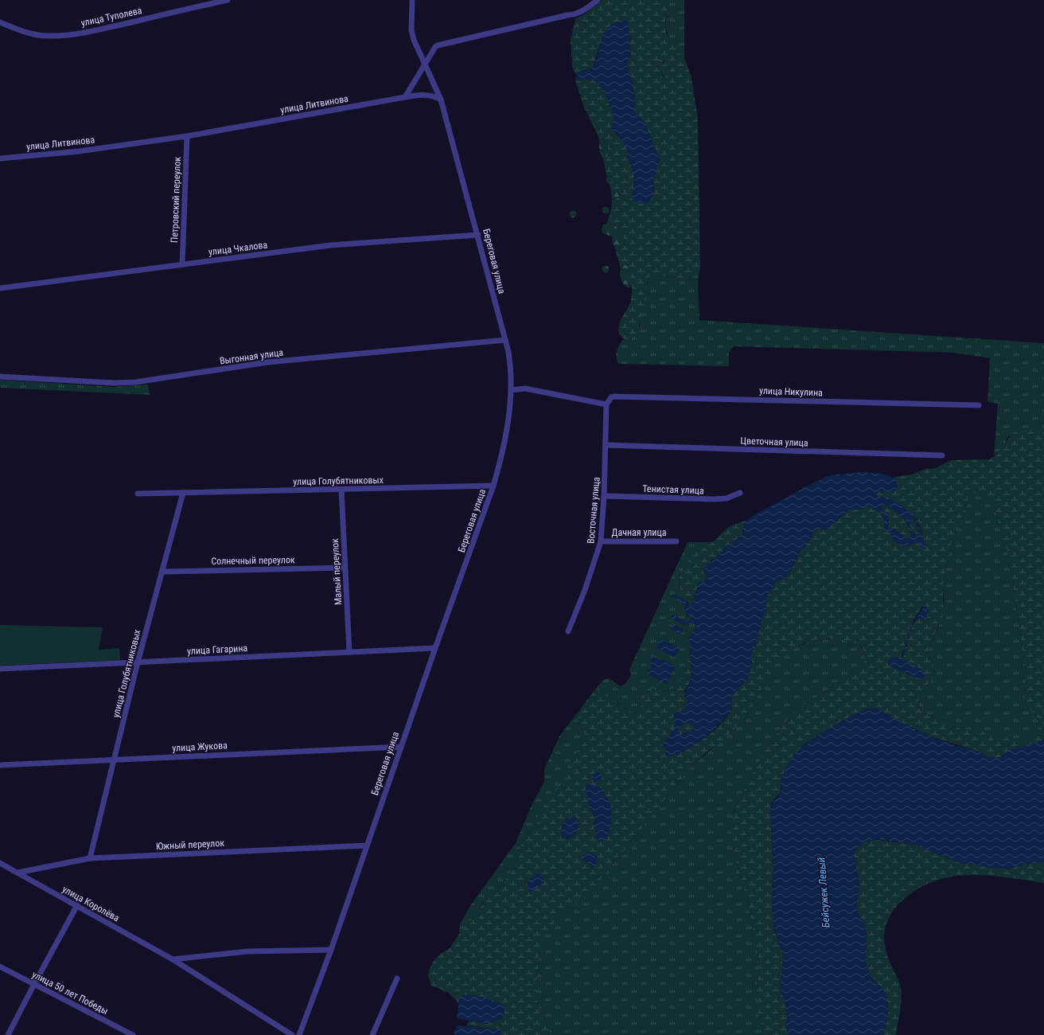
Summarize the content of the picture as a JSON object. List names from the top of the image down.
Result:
{
  "streets": {
    "street": [
      "улица Туполева",
      "улица Литвинова",
      "Петровский переулок",
      "улица Чкалова",
      "Береговая улица",
      "Выгонная улица",
      "улица Никулина",
      "Цветочная улица",
      "улица Голубятниковых",
      "Тенистая улица",
      "Восточная улица",
      "Дачная улица",
      "Солнечный переулок",
      "Малый переулок",
      "улица Гагарина",
      "улица Жукова",
      "Южный переулок",
      "улица Королёва",
      "улица 50 лет Победы"
    ]
  },
  "crossings": [
    ["улица Литвинова", "Петровский переулок"],
    ["улица Литвинова", "Береговая улица"],
    ["Петровский переулок", "улица Чкалова"],
    ["улица Чкалова", "Береговая улица"],
    ["Береговая улица", "Выгонная улица"],
    ["Береговая улица", "улица Голубятниковых"],
    ["Береговая улица", "улица Гагарина"],
    ["Береговая улица", "улица Жукова"],
    ["Береговая улица", "Южный переулок"],
    ["улица Никулина", "Восточная улица"],
    ["Цветочная улица", "Восточная улица"],
    ["улица Голубятниковых", "Солнечный переулок"],
    ["улица Голубятниковых", "Малый переулок"],
    ["улица Голубятниковых", "улица Гагарина"],
    ["улица Голубятниковых", "улица Жукова"],
    ["улица Голубятниковых", "Южный переулок"],
    ["Тенистая улица", "Восточная улица"],
    ["Восточная улица", "Дачная улица"],
    ["Солнечный переулок", "Малый переулок"],
    ["Малый переулок", "улица Гагарина"],
    ["Южный переулок", "улица Королёва"]
  ],
  "water": ["Бейсужек Левый"]
}
